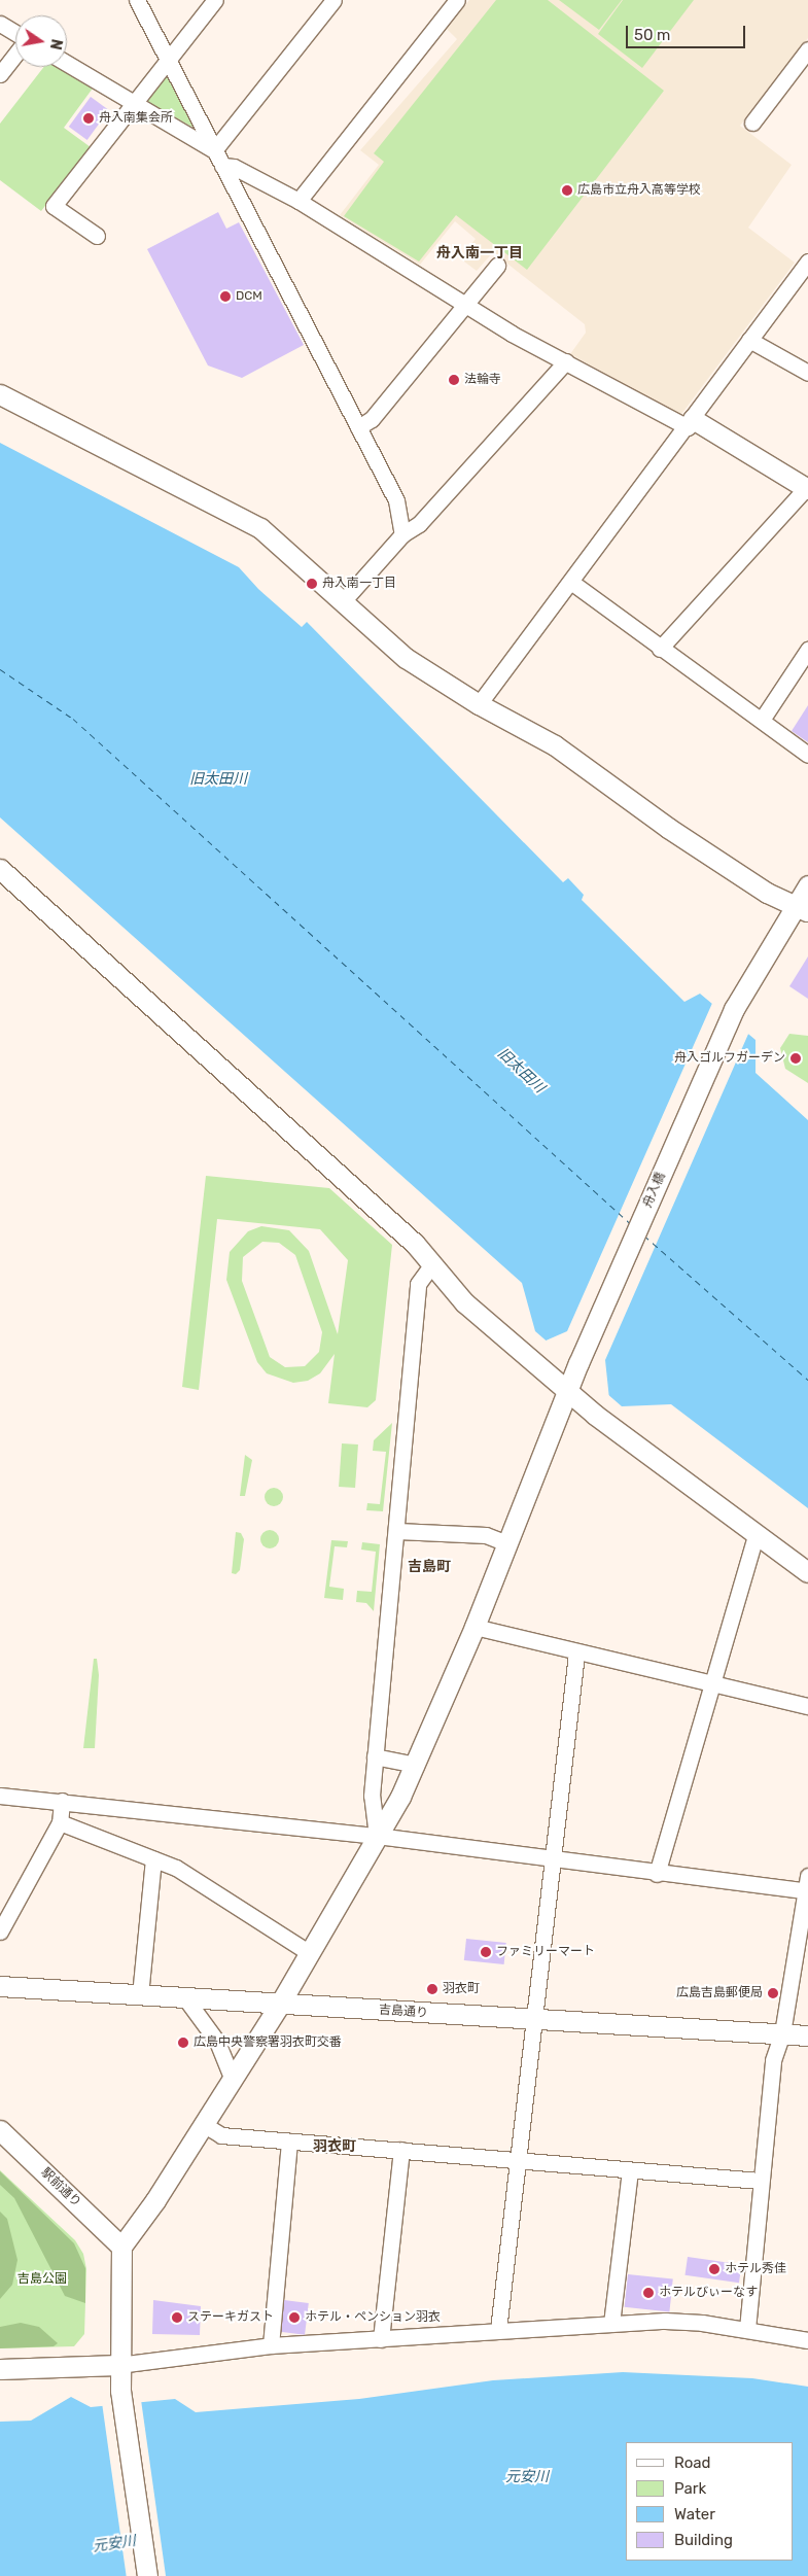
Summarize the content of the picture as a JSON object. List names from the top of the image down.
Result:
{
  "streets": {
    "street": ["舟入橋", "吉島通り", "駅前通り"]
  },
  "crossings": [
    ["舟入橋", "吉島通り"],
    ["舟入橋", "駅前通り"]
  ],
  "districts": ["舟入南一丁目", "吉島町", "羽衣町"],
  "water": ["旧太田川", "元安川"],
  "parks": ["吉島公園"],
  "places": [
    "舟入南集会所",
    "広島市立舟入高等学校",
    "DCM",
    "法輪寺",
    "舟入南一丁目",
    "舟入ゴルフガーデン",
    "ファミリーマート",
    "羽衣町",
    "広島吉島郵便局",
    "広島中央警察署羽衣町交番",
    "ホテル秀佳",
    "ホテルびぃーなす",
    "ステーキガスト",
    "ホテル・ペンション羽衣"
  ],
  "legend": [
    "Road",
    "Park",
    "Water",
    "Building"
  ],
  "scale_bar": "50 m",
  "north": "right"
}
